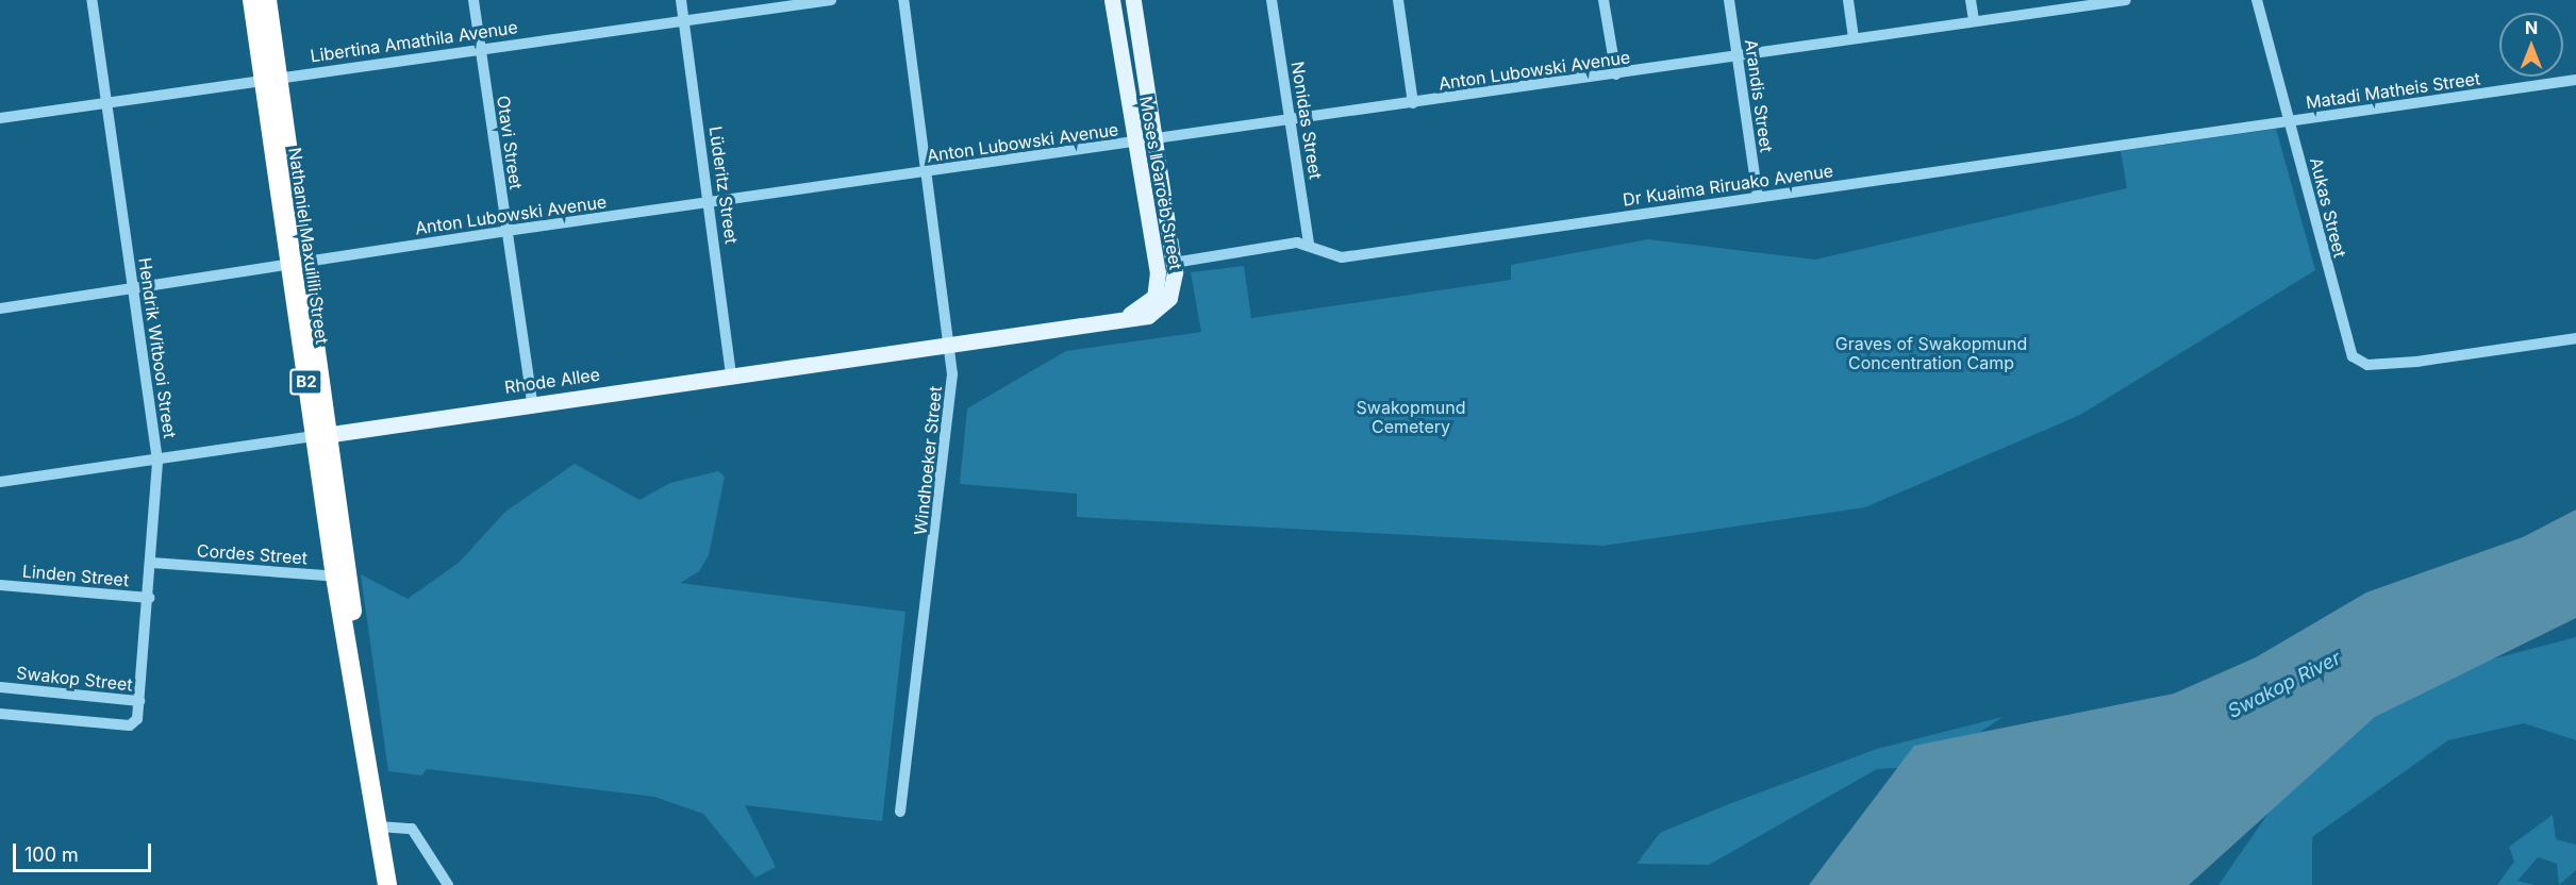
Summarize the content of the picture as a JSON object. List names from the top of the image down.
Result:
{
  "streets": {
    "highway": ["Nathaniel Maxuilili Street", "B2"],
    "main road": ["Moses ǁGaroëb Street", "Rhode Allee"],
    "street": [
      "Libertina Amathila Avenue",
      "Anton Lubowski Avenue",
      "Matadi Matheis Street",
      "Arandis Street",
      "Nonidas Street",
      "Otavi Street",
      "Lüderitz Street",
      "Dr Kuaima Riruako Avenue",
      "Aukas Street",
      "Hendrik Witbooi Street",
      "Windhoeker Street",
      "Cordes Street",
      "Linden Street",
      "Swakop Street"
    ]
  },
  "crossings": [
    ["Libertina Amathila Avenue", "Otavi Street"],
    ["Libertina Amathila Avenue", "Lüderitz Street"],
    ["Libertina Amathila Avenue", "Nathaniel Maxuilili Street"],
    ["Libertina Amathila Avenue", "Hendrik Witbooi Street"],
    ["Anton Lubowski Avenue", "Arandis Street"],
    ["Anton Lubowski Avenue", "Nonidas Street"],
    ["Anton Lubowski Avenue", "Otavi Street"],
    ["Anton Lubowski Avenue", "Moses ǁGaroëb Street"],
    ["Anton Lubowski Avenue", "Lüderitz Street"],
    ["Anton Lubowski Avenue", "Nathaniel Maxuilili Street"],
    ["Anton Lubowski Avenue", "Hendrik Witbooi Street"],
    ["Anton Lubowski Avenue", "Windhoeker Street"],
    ["Matadi Matheis Street", "Dr Kuaima Riruako Avenue"],
    ["Matadi Matheis Street", "Aukas Street"],
    ["Arandis Street", "Dr Kuaima Riruako Avenue"],
    ["Nonidas Street", "Dr Kuaima Riruako Avenue"],
    ["Otavi Street", "Rhode Allee"],
    ["Moses ǁGaroëb Street", "Dr Kuaima Riruako Avenue"],
    ["Moses ǁGaroëb Street", "Rhode Allee"],
    ["Lüderitz Street", "Rhode Allee"],
    ["Dr Kuaima Riruako Avenue", "Aukas Street"],
    ["Nathaniel Maxuilili Street", "Rhode Allee"],
    ["Nathaniel Maxuilili Street", "Cordes Street"],
    ["Hendrik Witbooi Street", "Rhode Allee"],
    ["Hendrik Witbooi Street", "Cordes Street"],
    ["Hendrik Witbooi Street", "Linden Street"],
    ["Hendrik Witbooi Street", "Swakop Street"],
    ["Rhode Allee", "Windhoeker Street"]
  ],
  "water": ["Swakop River"],
  "parks": ["Graves of Swakopmund Concentration Camp", "Swakopmund Cemetery"],
  "scale_bar": "100 m",
  "north": "top"
}
